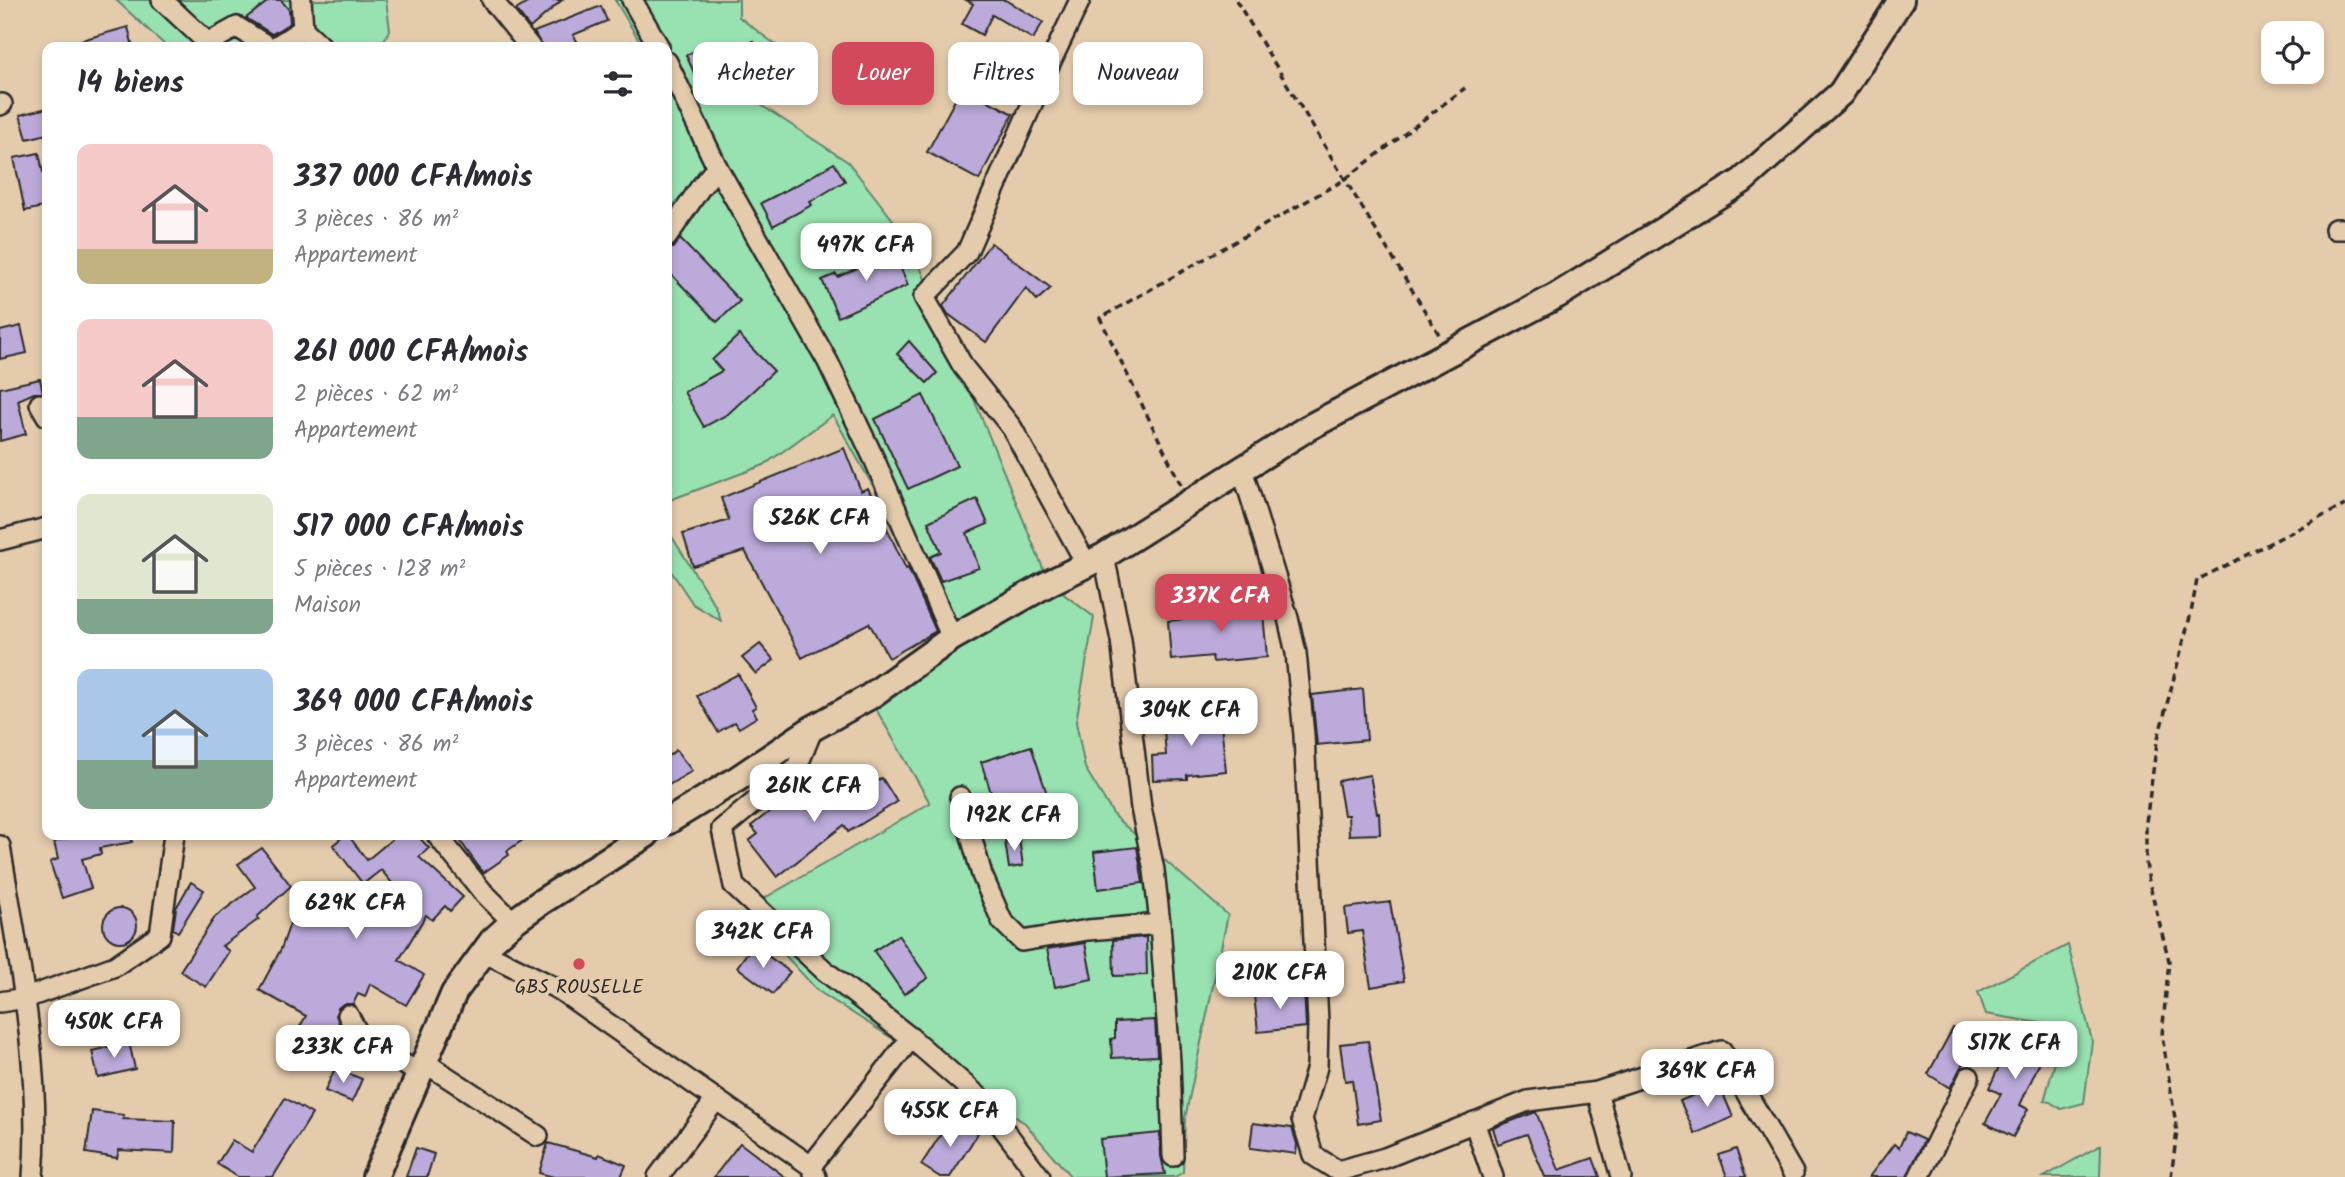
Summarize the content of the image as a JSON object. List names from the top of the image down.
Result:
{
  "places": ["GBS ROUSELLE"],
  "page": {
    "chip": [
      "Acheter",
      "Louer",
      "Filtres",
      "Nouveau"
    ],
    "heading": "14 biens",
    "list": [
      {
        "name": "337 000 CFA/mois",
        "note": "3 pièces · 86 m² · Appartement"
      },
      {
        "name": "261 000 CFA/mois",
        "note": "2 pièces · 62 m² · Appartement"
      },
      {
        "name": "517 000 CFA/mois",
        "note": "5 pièces · 128 m² · Maison"
      },
      {
        "name": "369 000 CFA/mois",
        "note": "3 pièces · 86 m² · Appartement"
      }
    ],
    "price": [
      "497K CFA",
      "526K CFA",
      "337K CFA",
      "304K CFA",
      "261K CFA",
      "192K CFA",
      "629K CFA",
      "342K CFA",
      "210K CFA",
      "450K CFA",
      "517K CFA",
      "233K CFA",
      "369K CFA",
      "455K CFA"
    ]
  }
}
